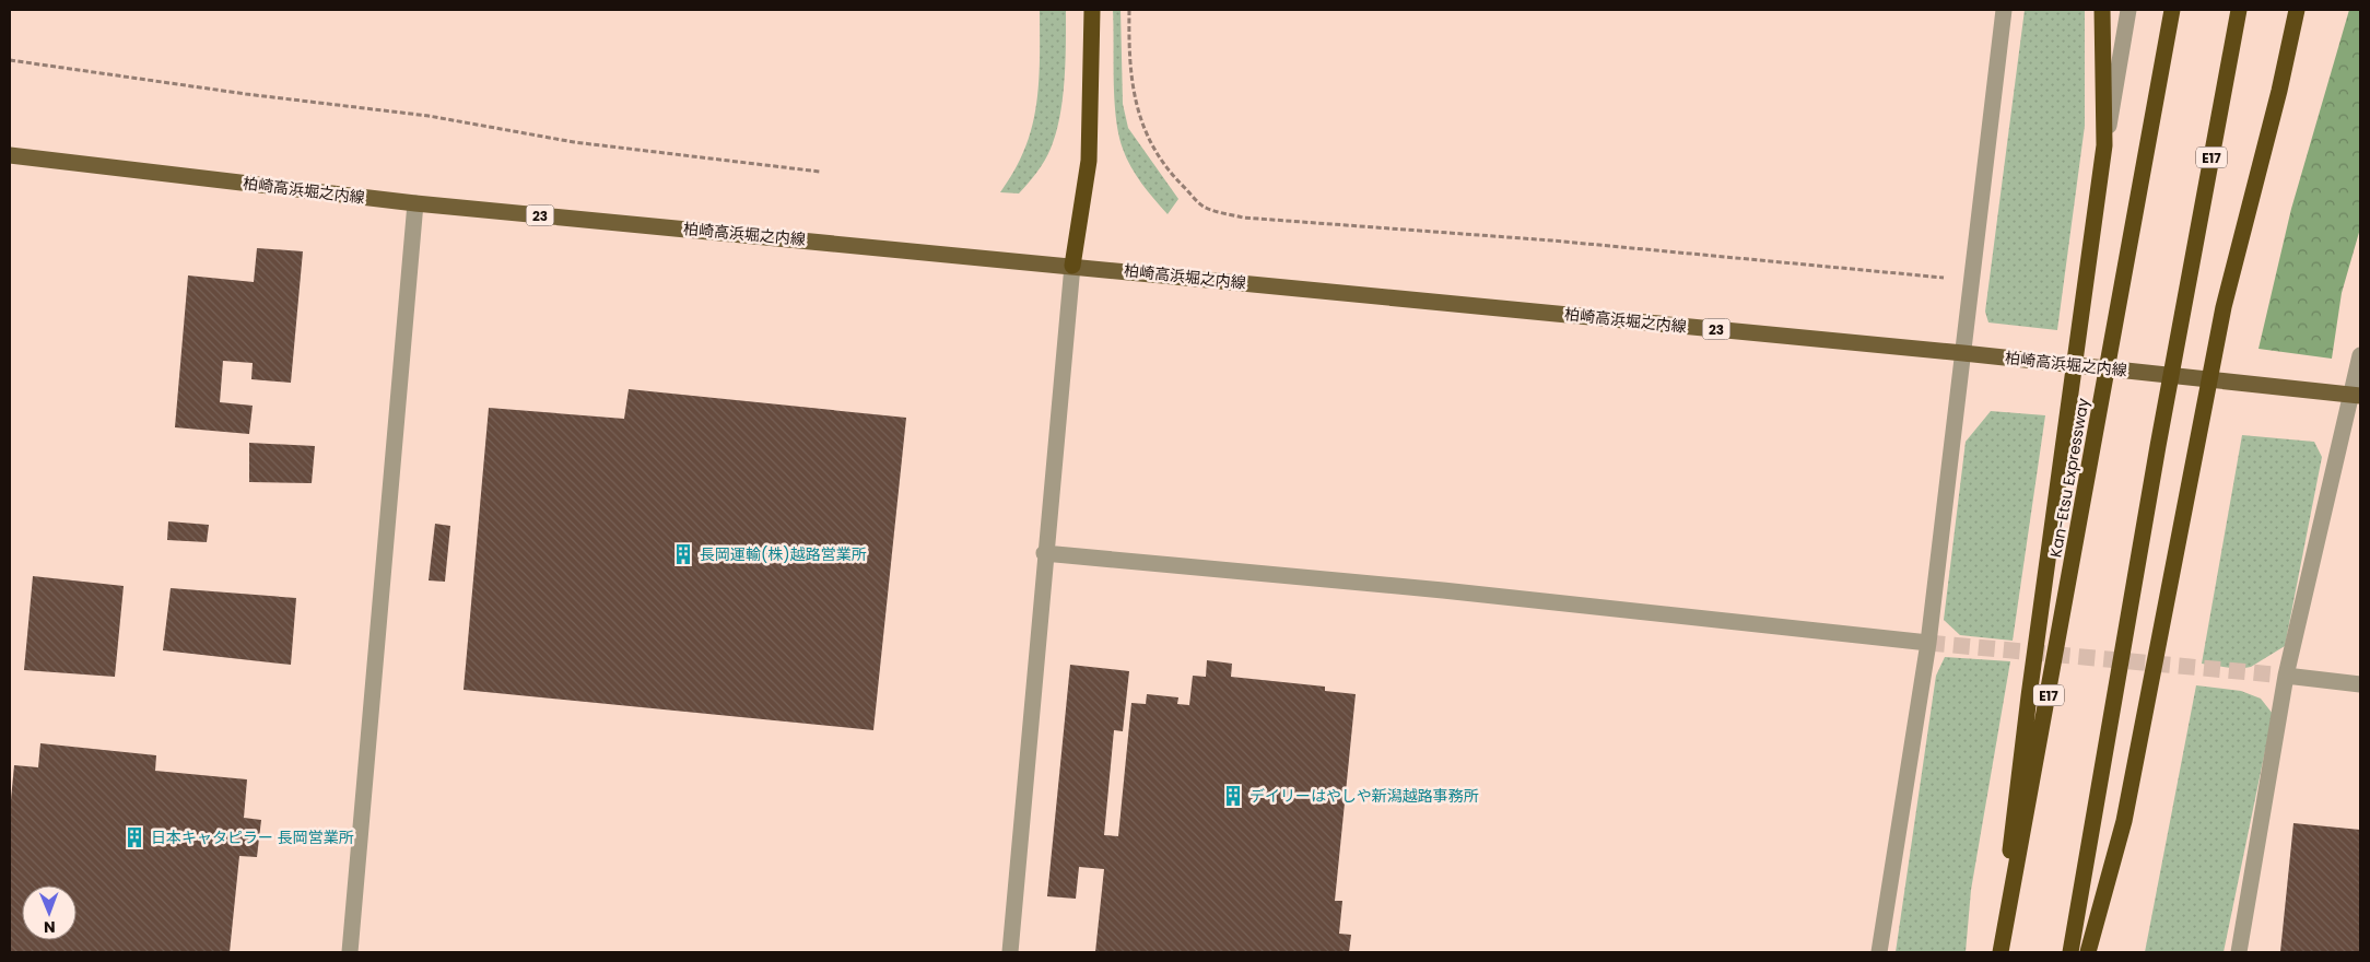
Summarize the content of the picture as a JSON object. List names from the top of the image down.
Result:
{
  "streets": {
    "highway": ["E17", "Kan-Etsu Expressway"],
    "main road": ["柏崎高浜堀之内線", "23"]
  },
  "places": {
    "building": ["長岡運輸(株)越路営業所", "デイリーはやしや新潟越路事務所", "日本キャタピラー 長岡営業所"]
  },
  "north": "bottom"
}
